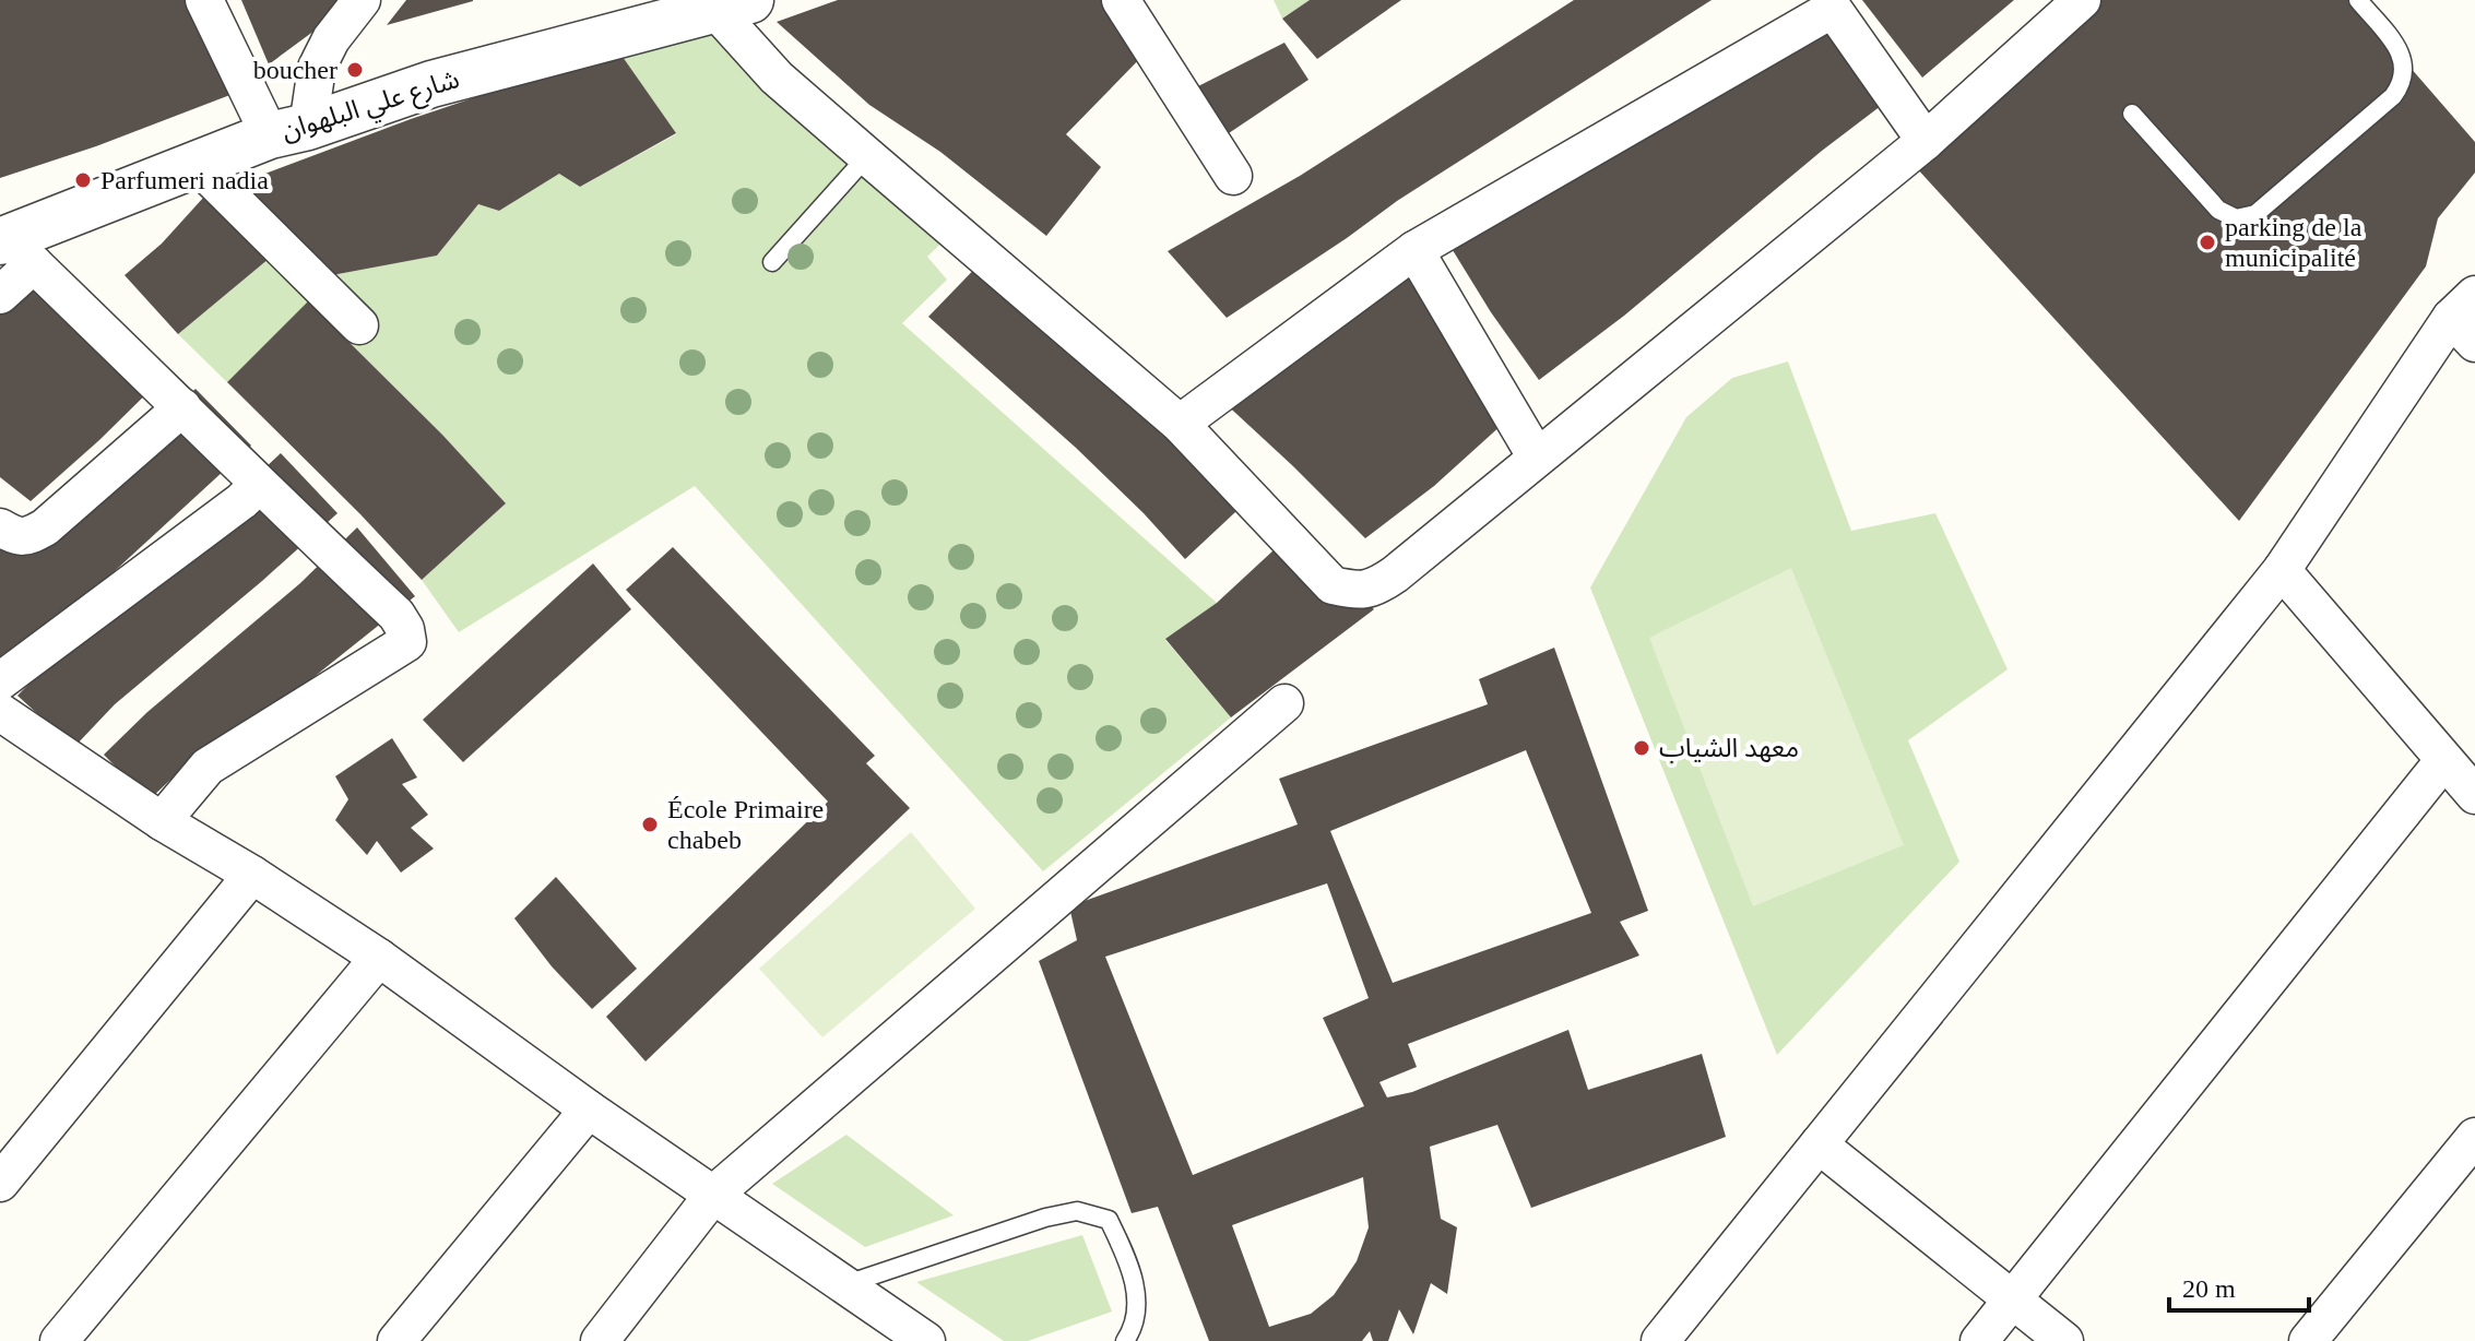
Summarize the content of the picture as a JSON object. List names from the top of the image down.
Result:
{
  "streets": {
    "street": ["شارع علي البلهوان"]
  },
  "places": [
    "boucher",
    "Parfumeri nadia",
    "parking de la municipalité",
    "معهد الشياب",
    "École Primaire chabeb"
  ],
  "scale_bar": "20 m"
}
